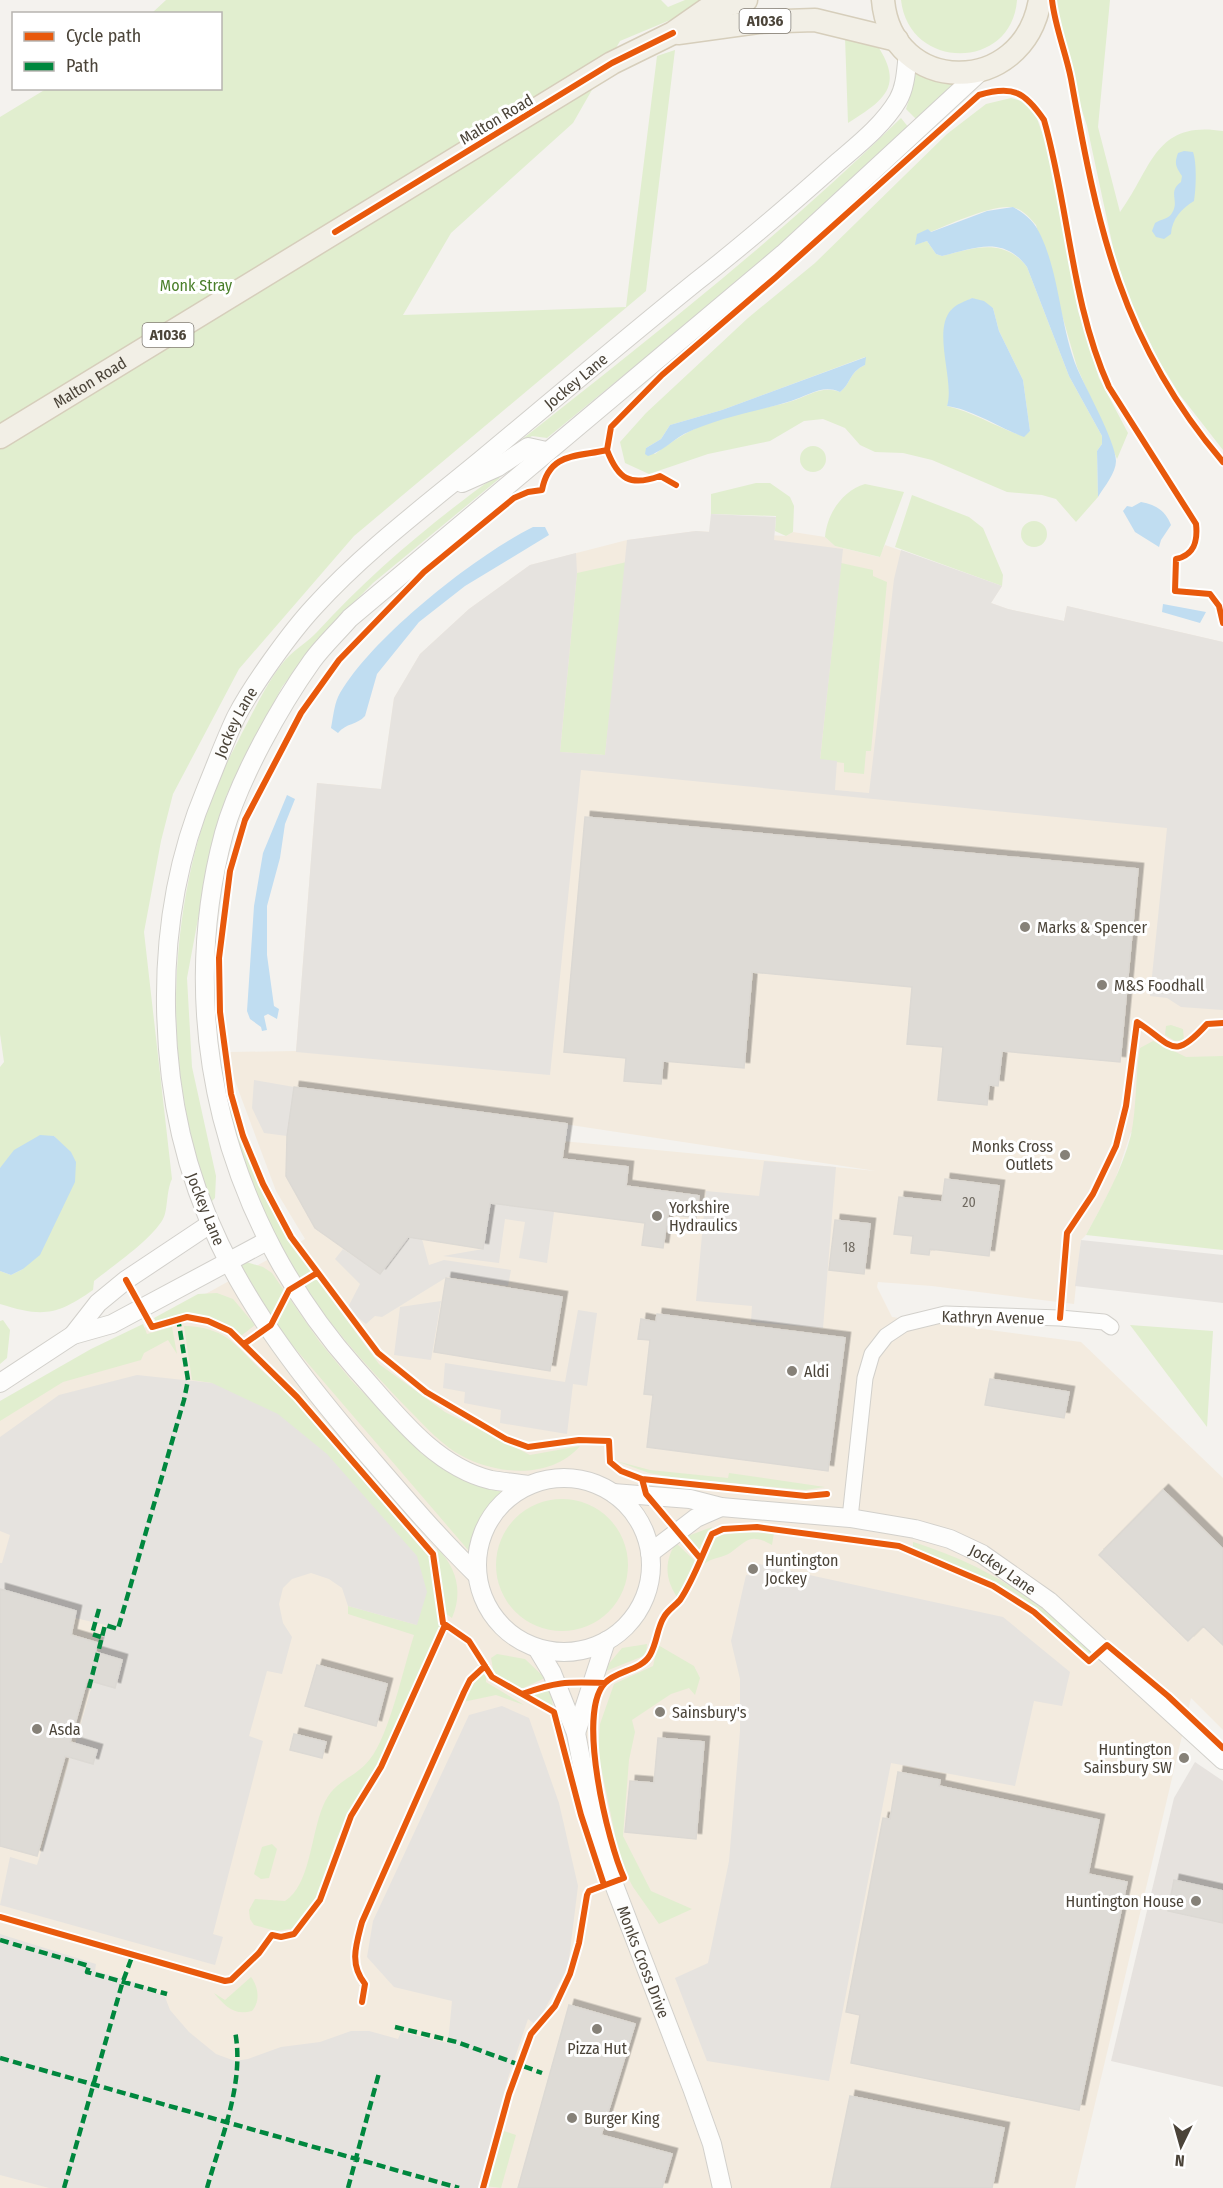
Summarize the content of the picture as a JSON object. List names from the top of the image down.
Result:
{
  "streets": {
    "main road": ["A1036", "Malton Road"],
    "street": ["Jockey Lane", "Kathryn Avenue", "Monks Cross Drive"]
  },
  "crossings": [
    ["Malton Road", "Jockey Lane"],
    ["Jockey Lane", "Kathryn Avenue"],
    ["Jockey Lane", "Monks Cross Drive"]
  ],
  "parks": ["Monk Stray"],
  "places": [
    "Marks & Spencer",
    "M&S Foodhall",
    "Monks Cross Outlets",
    "Yorkshire Hydraulics",
    "Aldi",
    "Huntington Jockey",
    "Sainsbury's",
    "Asda",
    "Huntington Sainsbury SW",
    "Huntington House",
    "Pizza Hut",
    "Burger King"
  ],
  "house_numbers": ["20", "18"],
  "legend": ["Cycle path", "Path"],
  "north": "bottom"
}
